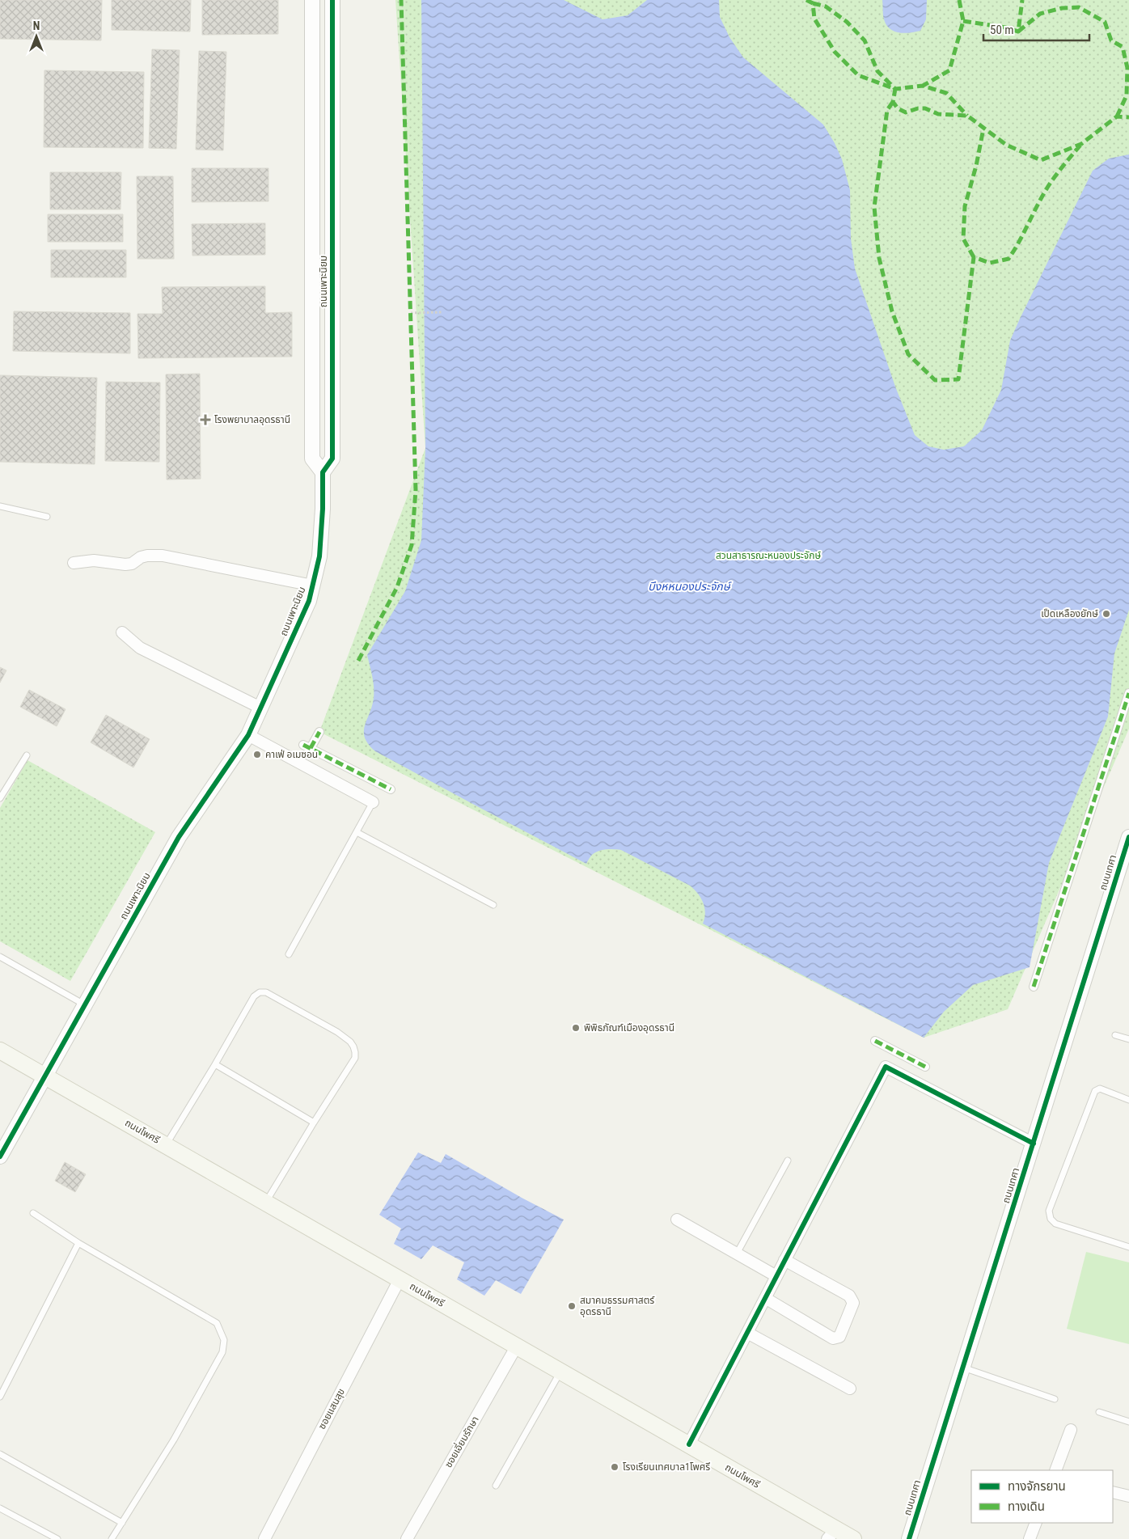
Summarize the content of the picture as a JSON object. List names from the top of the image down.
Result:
{
  "streets": {
    "main road": ["ถนนโพศรี"],
    "street": [
      "ถนนเพาะนิยม",
      "ถนนเทศา",
      "ซอยแสนสุข",
      "ซอยเอี่ยมรักษา"
    ]
  },
  "crossings": [
    ["ถนนเพาะนิยม", "ถนนโพศรี"],
    ["ถนนโพศรี", "ซอยแสนสุข"],
    ["ถนนโพศรี", "ซอยเอี่ยมรักษา"]
  ],
  "water": ["บึงหหนองประจักษ์"],
  "parks": ["สวนสาธารณะหนองประจักษ์"],
  "places": {
    "health": ["โรงพยาบาลอุดรธานี"],
    "other": [
      "เป็ดเหลืองยักษ์",
      "คาเฟ่ อเมซอน",
      "พิพิธภัณฑ์เมืองอุดรธานี",
      "สมาคมธรรมศาสตร์ อุดรธานี",
      "โรงเรียนเทศบาล1โพศรี"
    ]
  },
  "legend": ["ทางจักรยาน", "ทางเดิน"],
  "scale_bar": "50 m",
  "north": "top"
}
